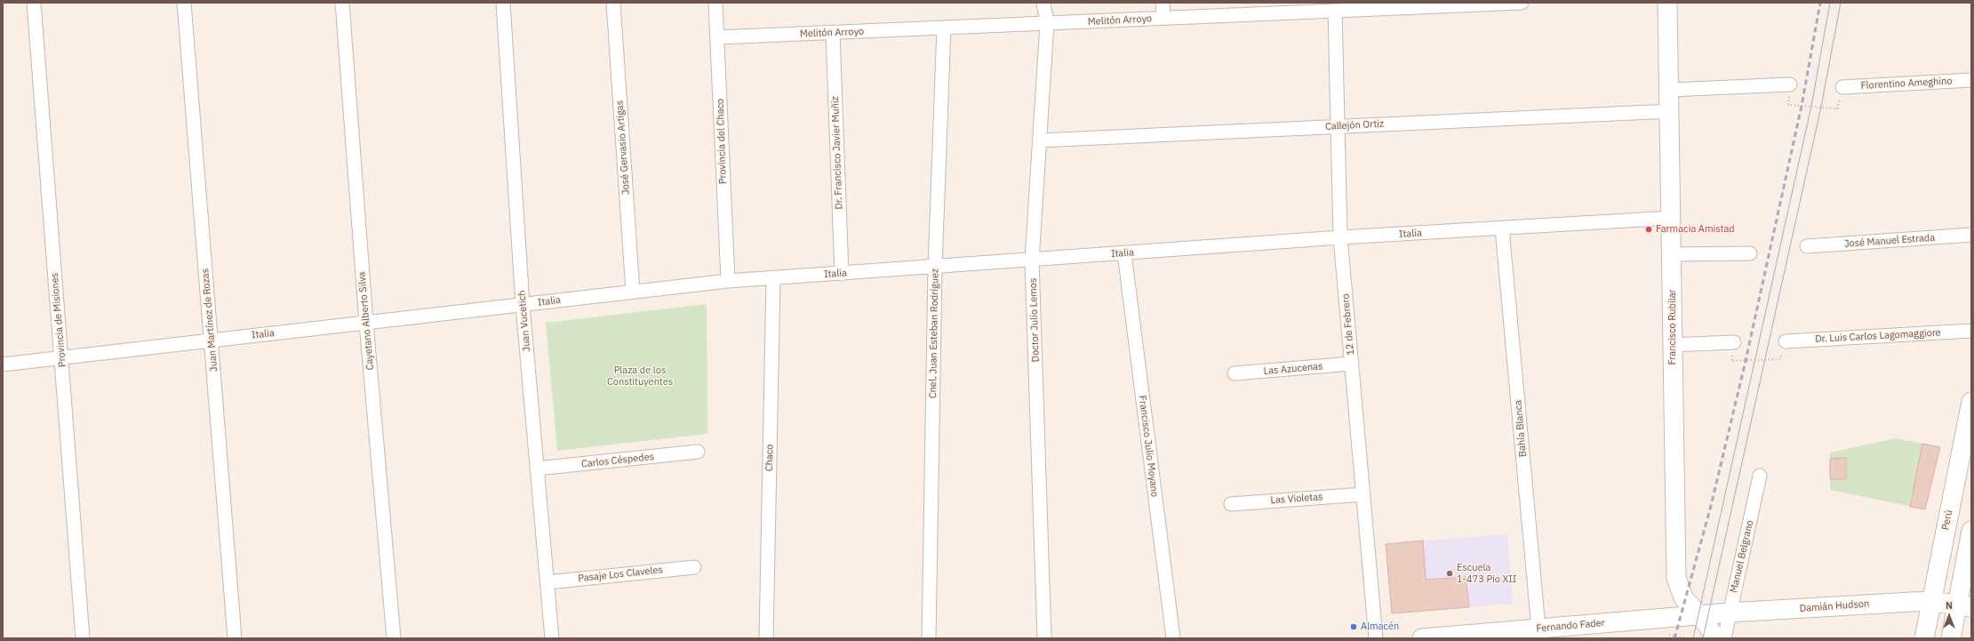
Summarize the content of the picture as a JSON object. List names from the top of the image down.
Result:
{
  "streets": {
    "main road": [
      "Francisco Rubilar",
      "Perú",
      "Damián Hudson",
      "Fernando Fader"
    ],
    "street": [
      "Melitón Arroyo",
      "Florentino Ameghino",
      "Callejón Ortiz",
      "Provincia del Chaco",
      "José Gervasio Artigas",
      "Dr. Francisco Javier Muñiz",
      "Italia",
      "José Manuel Estrada",
      "Provincia de Misiones",
      "Juan Martínez de Rozas",
      "Doctor Julio Lemos",
      "Cayetano Alberto Silva",
      "Juan Vucetich",
      "12 de Febrero",
      "Cnel. Juan Esteban Rodríguez",
      "Dr. Luis Carlos Lagomaggiore",
      "Las Azucenas",
      "Bahía Blanca",
      "Francisco Julio Moyano",
      "Chaco",
      "Carlos Céspedes",
      "Las Violetas",
      "Manuel Belgrano",
      "Pasaje Los Claveles"
    ]
  },
  "crossings": [
    ["Melitón Arroyo", "Provincia del Chaco"],
    ["Melitón Arroyo", "Dr. Francisco Javier Muñiz"],
    ["Melitón Arroyo", "Doctor Julio Lemos"],
    ["Melitón Arroyo", "12 de Febrero"],
    ["Melitón Arroyo", "Cnel. Juan Esteban Rodríguez"],
    ["Callejón Ortiz", "Doctor Julio Lemos"],
    ["Callejón Ortiz", "12 de Febrero"],
    ["Callejón Ortiz", "Francisco Rubilar"],
    ["Provincia del Chaco", "Italia"],
    ["José Gervasio Artigas", "Italia"],
    ["Dr. Francisco Javier Muñiz", "Italia"],
    ["Italia", "Provincia de Misiones"],
    ["Italia", "Juan Martínez de Rozas"],
    ["Italia", "Doctor Julio Lemos"],
    ["Italia", "Cayetano Alberto Silva"],
    ["Italia", "Juan Vucetich"],
    ["Italia", "12 de Febrero"],
    ["Italia", "Francisco Rubilar"],
    ["Italia", "Cnel. Juan Esteban Rodríguez"],
    ["Italia", "Bahía Blanca"],
    ["Italia", "Francisco Julio Moyano"],
    ["Italia", "Chaco"],
    ["Juan Vucetich", "Carlos Céspedes"],
    ["Juan Vucetich", "Pasaje Los Claveles"],
    ["12 de Febrero", "Las Azucenas"],
    ["12 de Febrero", "Las Violetas"],
    ["Francisco Rubilar", "Damián Hudson"],
    ["Francisco Rubilar", "Fernando Fader"],
    ["Bahía Blanca", "Fernando Fader"],
    ["Perú", "Damián Hudson"],
    ["Manuel Belgrano", "Damián Hudson"],
    ["Damián Hudson", "Fernando Fader"]
  ],
  "parks": ["Plaza de los Constituyentes"],
  "places": ["Farmacia Amistad", "Escuela 1-473 Pio XII", "Almacén"],
  "north": "top"
}
